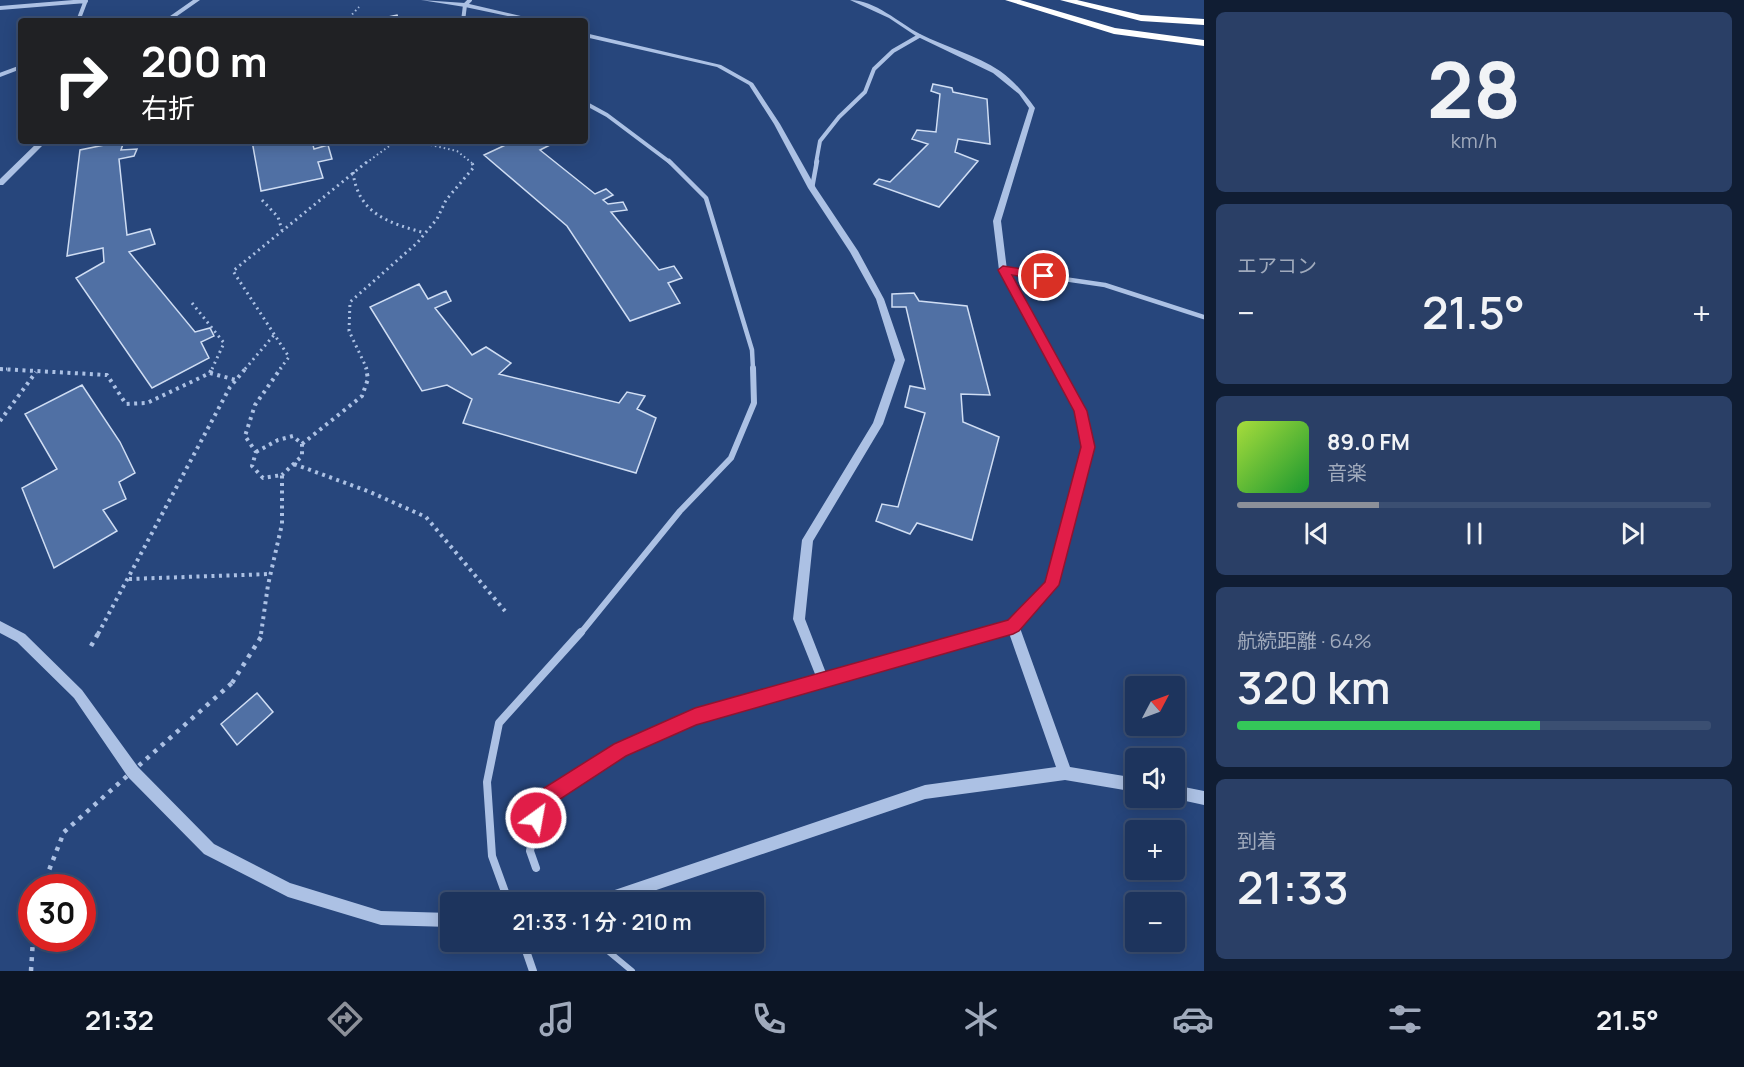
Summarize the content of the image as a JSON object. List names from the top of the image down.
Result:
{
  "north": "top right",
  "page": {
    "tile": [
      ["28", "km/h"],
      "エアコン",
      ["航続距離 · 64%", "320 km"],
      ["到着", "21:33"]
    ],
    "turn": ["200 m", "右折"],
    "heat": ["−", "21.5°", "+"],
    "song": ["89.0 FM", "音楽"],
    "map_buttons": ["+", "−"],
    "limit": "30",
    "trip": "21:33 · 1 分 · 210 m",
    "tabs": ["21:32", "21.5°"]
  }
}
